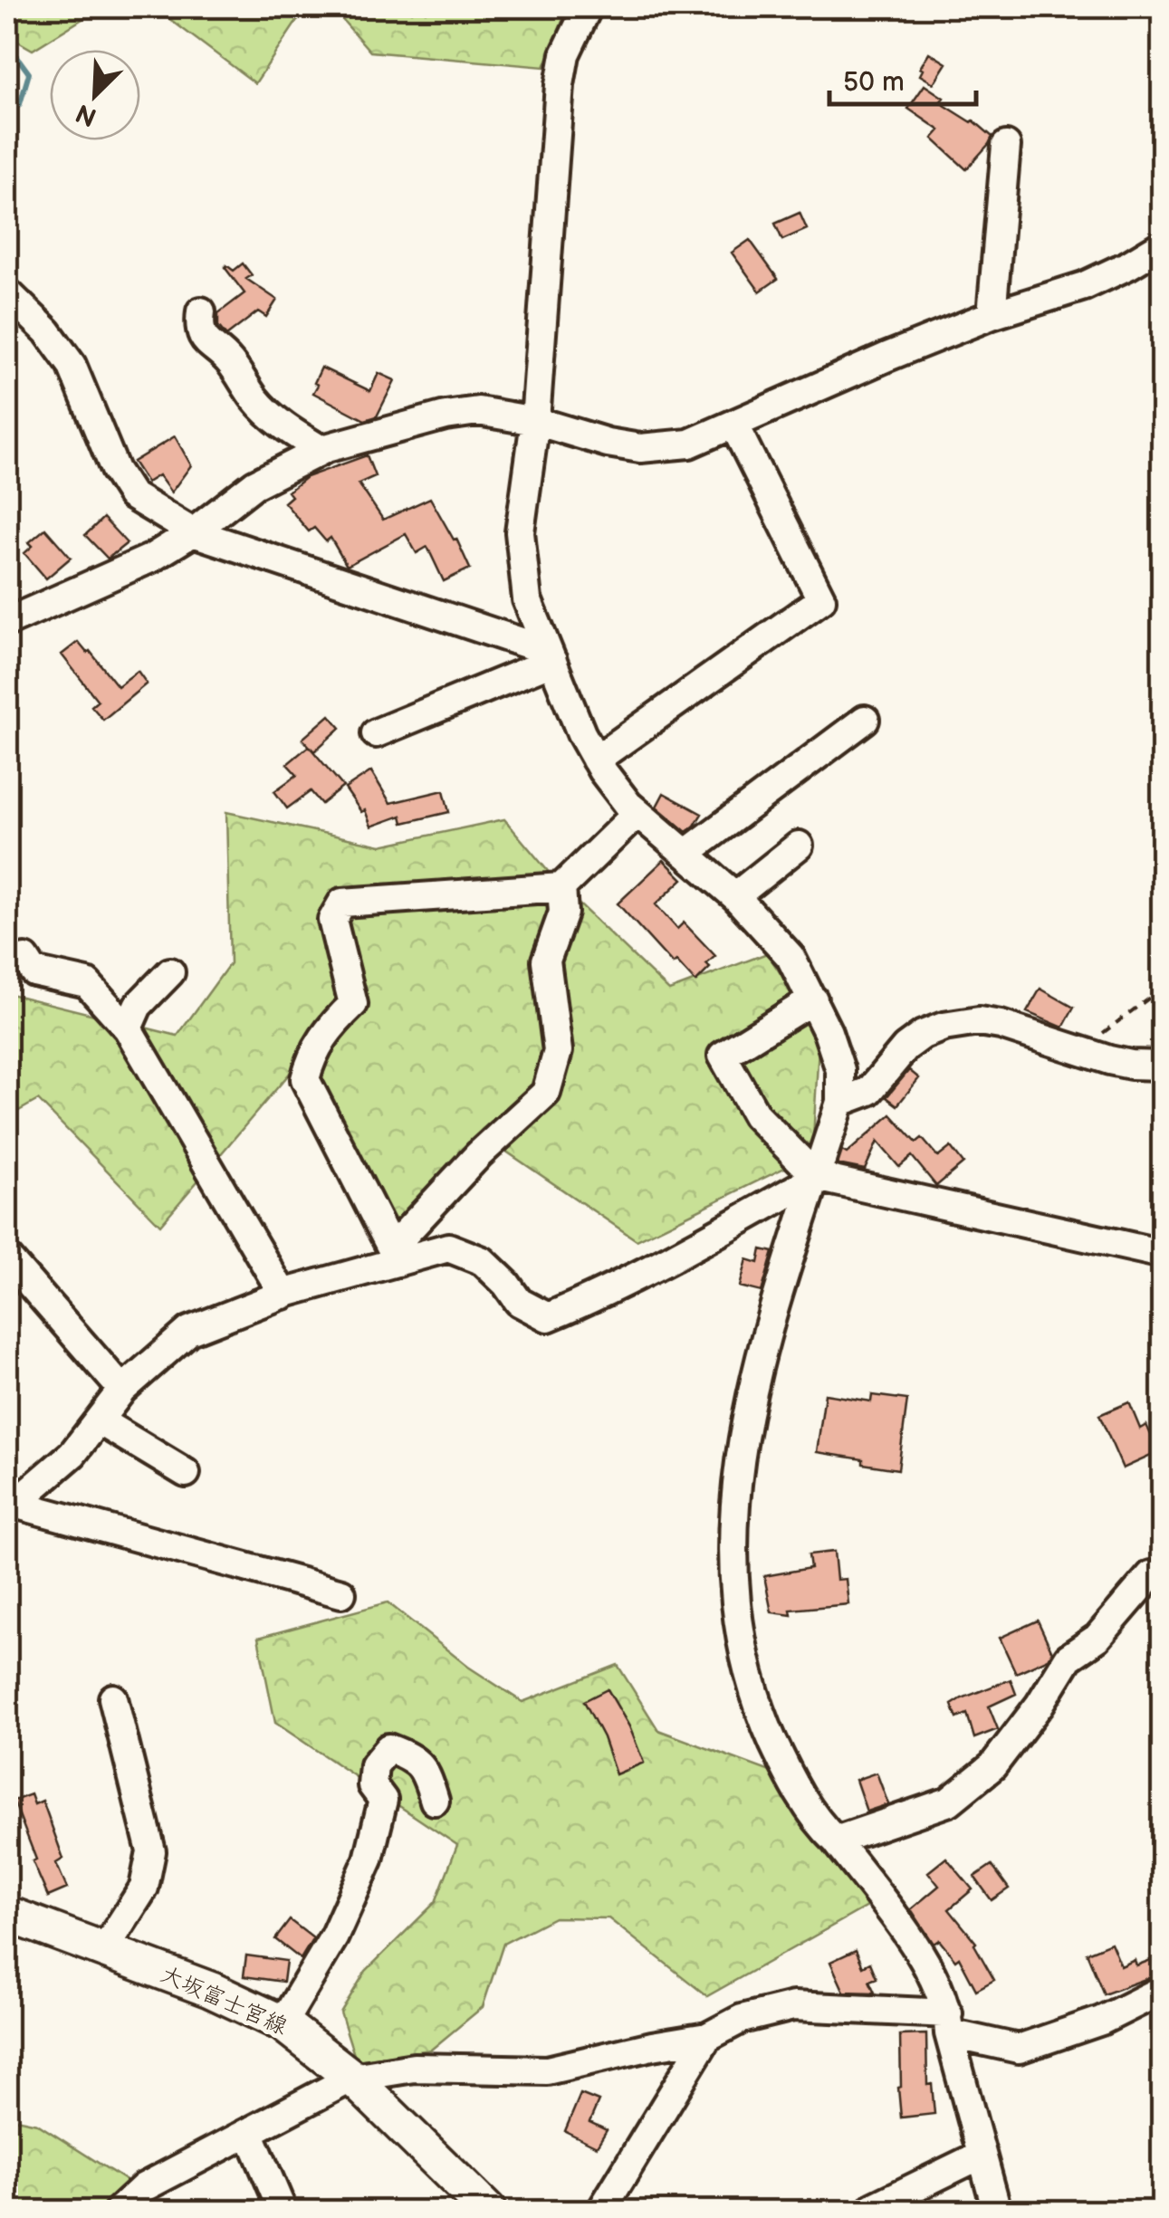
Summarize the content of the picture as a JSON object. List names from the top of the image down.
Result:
{
  "streets": {
    "main road": ["大坂富士宮線"]
  },
  "scale_bar": "50 m",
  "north": "bottom left"
}
